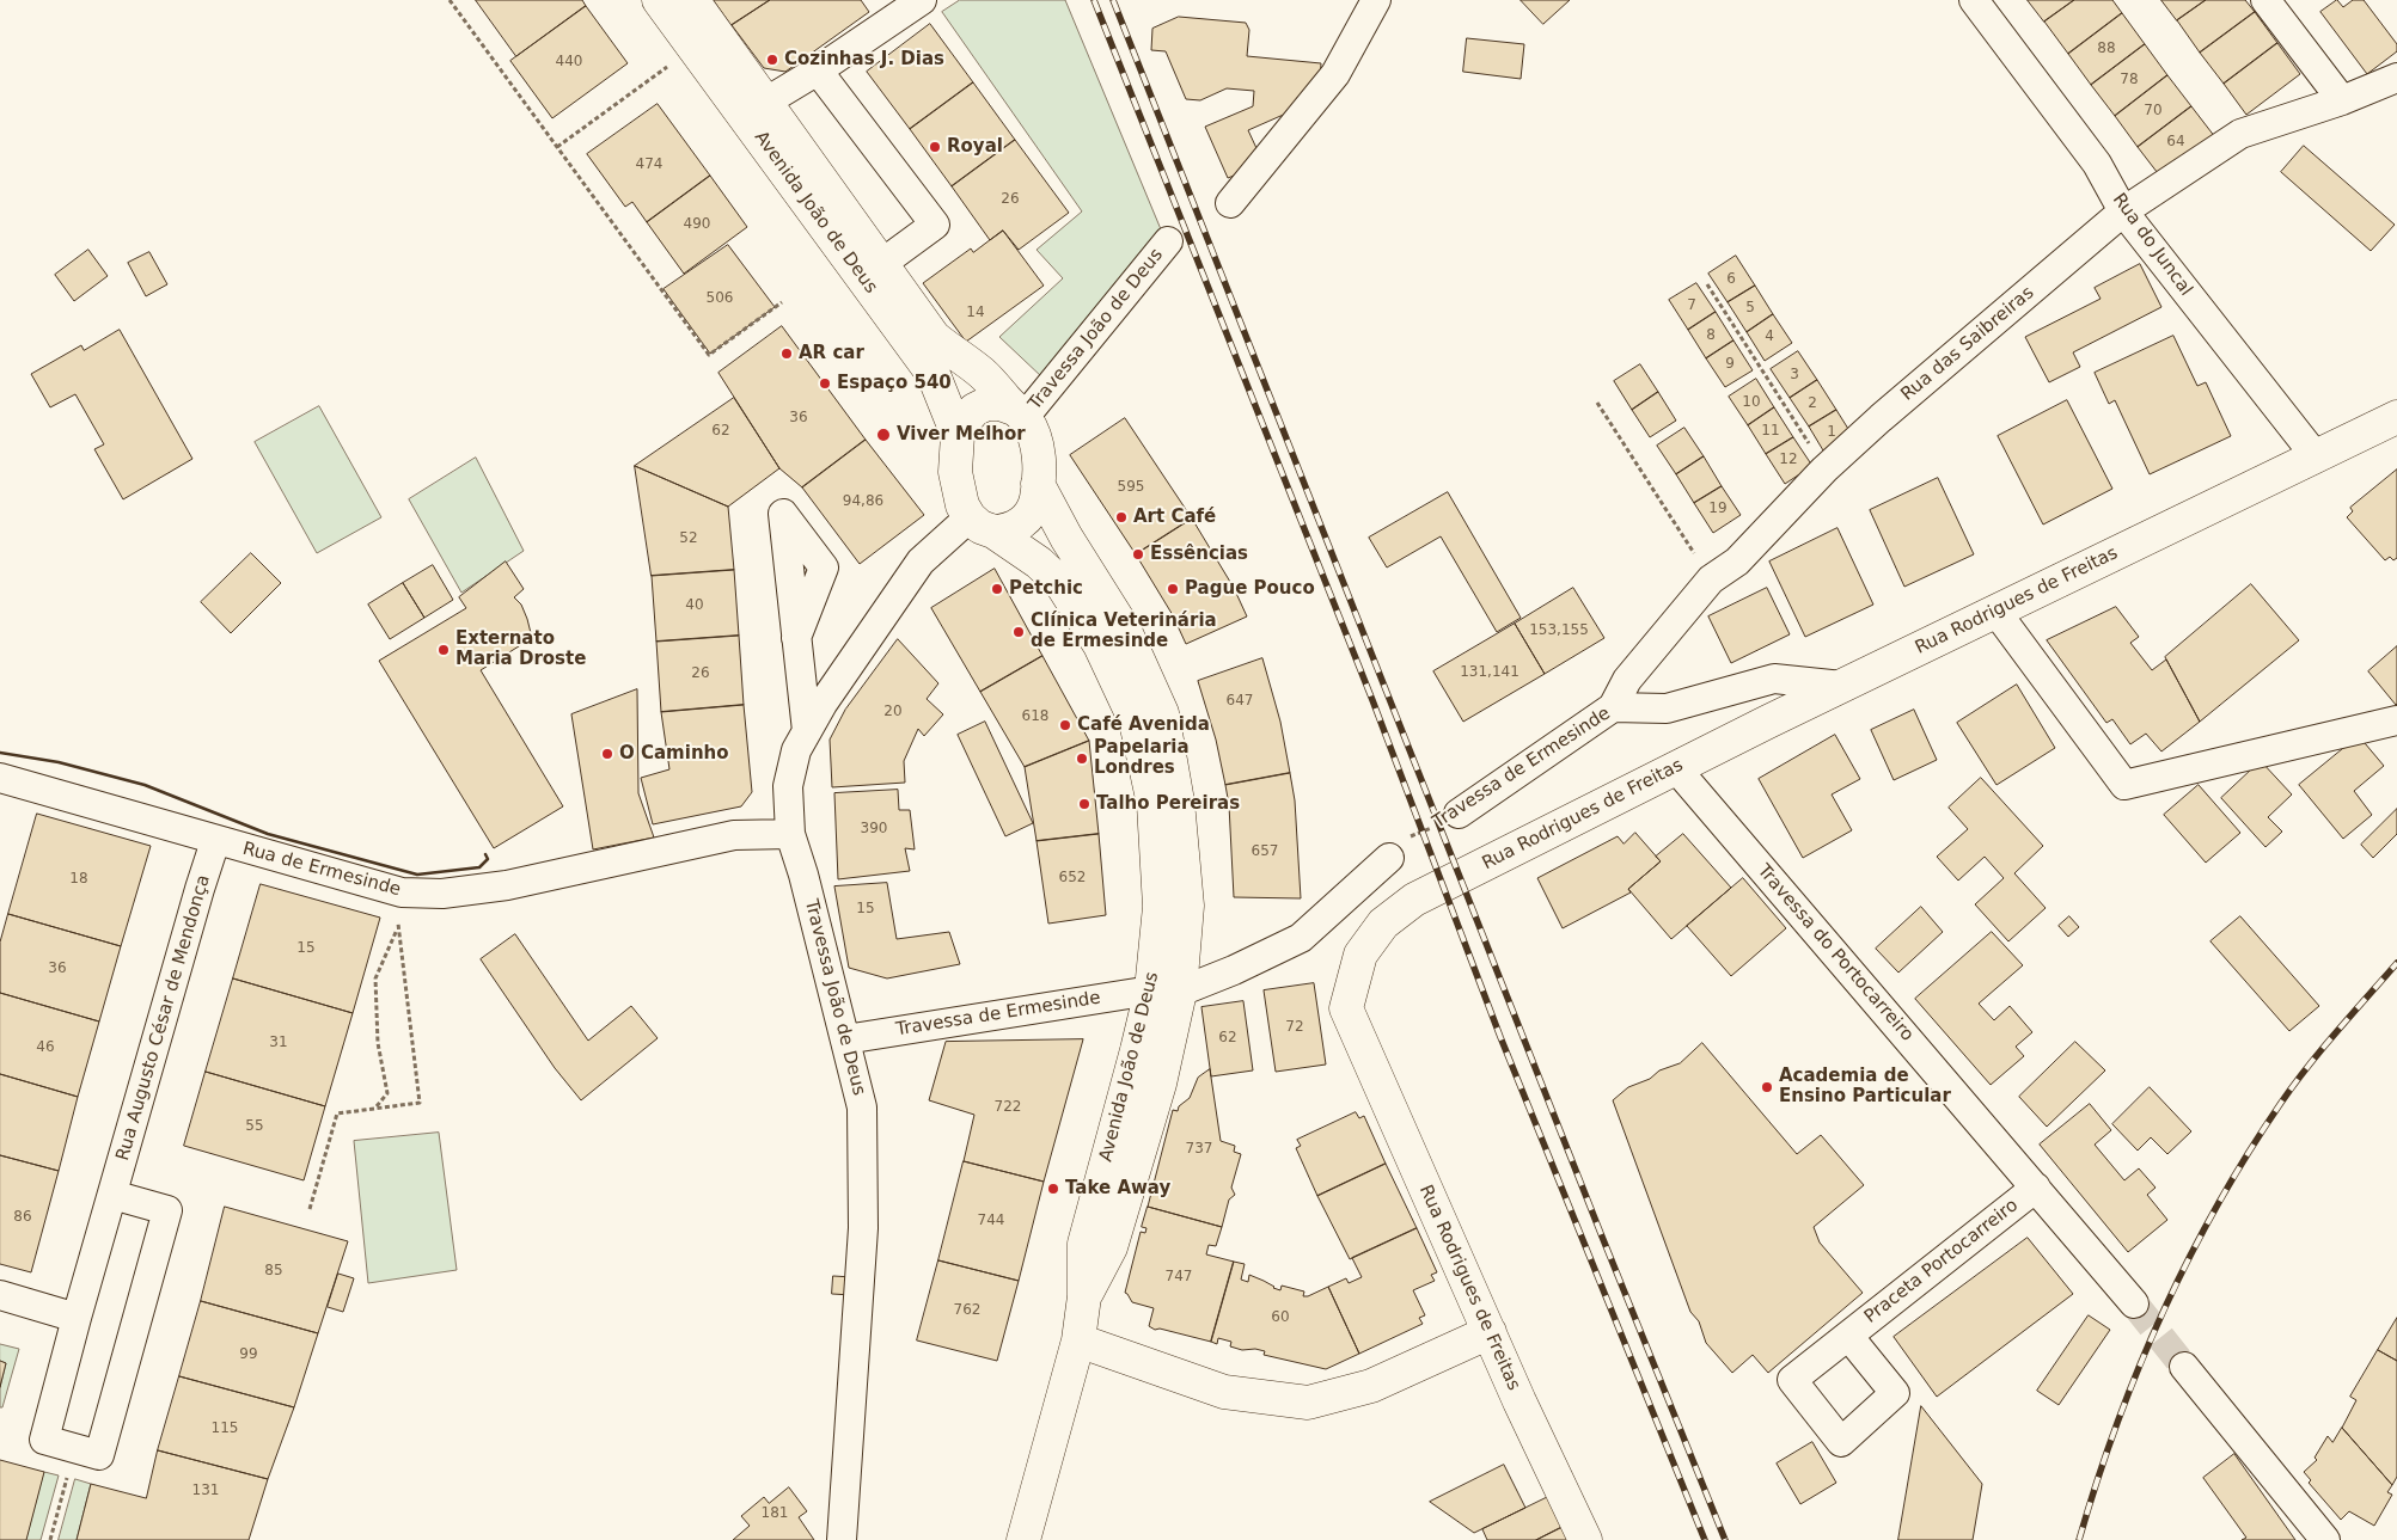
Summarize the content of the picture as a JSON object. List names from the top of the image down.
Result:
{
  "streets": {
    "main road": ["Avenida João de Deus", "Rua Rodrigues de Freitas"],
    "street": [
      "Rua do Juncal",
      "Travessa João de Deus",
      "Rua das Saibreiras",
      "Travessa de Ermesinde",
      "Rua de Ermesinde",
      "Travessa do Portocarreiro",
      "Rua Augusto César de Mendonça",
      "Praceta Portocarreiro"
    ]
  },
  "crossings": [
    ["Avenida João de Deus", "Travessa João de Deus"],
    ["Avenida João de Deus", "Travessa de Ermesinde"],
    ["Rua do Juncal", "Rua das Saibreiras"],
    ["Rua do Juncal", "Rua Rodrigues de Freitas"],
    ["Travessa João de Deus", "Travessa de Ermesinde"],
    ["Travessa João de Deus", "Rua de Ermesinde"],
    ["Rua das Saibreiras", "Travessa de Ermesinde"],
    ["Rua Rodrigues de Freitas", "Travessa de Ermesinde"],
    ["Rua Rodrigues de Freitas", "Travessa do Portocarreiro"],
    ["Rua de Ermesinde", "Rua Augusto César de Mendonça"],
    ["Travessa do Portocarreiro", "Praceta Portocarreiro"]
  ],
  "places": [
    "Cozinhas J. Dias",
    "Royal",
    "AR car",
    "Espaço 540",
    "Viver Melhor",
    "Art Café",
    "Essências",
    "Petchic",
    "Pague Pouco",
    "Clínica Veterinária de Ermesinde",
    "Externato Maria Droste",
    "Café Avenida",
    "O Caminho",
    "Papelaria Londres",
    "Talho Pereiras",
    "Academia de Ensino Particular",
    "Take Away"
  ],
  "house_numbers": [
    "88",
    "440",
    "78",
    "70",
    "64",
    "474",
    "26",
    "490",
    "6",
    "506",
    "7",
    "5",
    "14",
    "8",
    "4",
    "9",
    "3",
    "10",
    "2",
    "36",
    "62",
    "11",
    "1",
    "12",
    "595",
    "94,86",
    "19",
    "52",
    "40",
    "153,155",
    "131,141",
    "26",
    "647",
    "20",
    "618",
    "390",
    "657",
    "652",
    "18",
    "15",
    "15",
    "36",
    "72",
    "62",
    "31",
    "46",
    "722",
    "55",
    "737",
    "86",
    "744",
    "85",
    "747",
    "762",
    "60",
    "99",
    "115",
    "131",
    "181"
  ]
}
